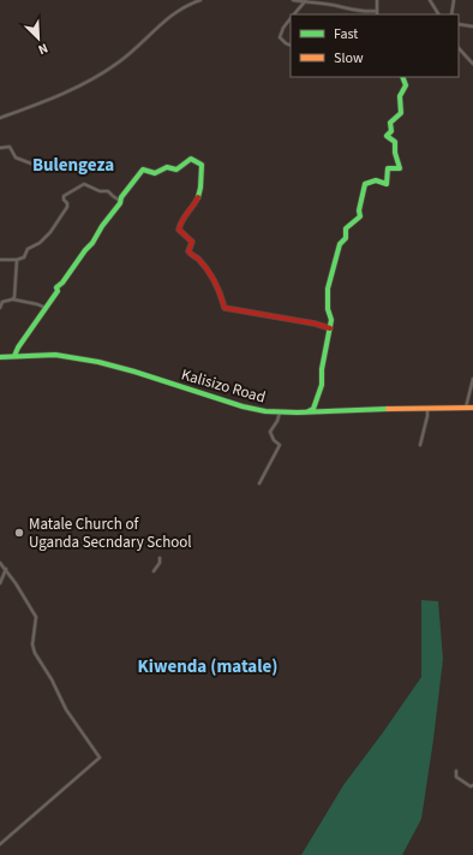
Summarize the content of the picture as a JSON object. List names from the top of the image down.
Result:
{
  "streets": {
    "street": ["Kalisizo Road"]
  },
  "districts": ["Bulengeza", "Kiwenda (matale)"],
  "places": ["Matale Church of Uganda Secndary School"],
  "legend": ["Fast", "Slow"],
  "north": "bottom right"
}
